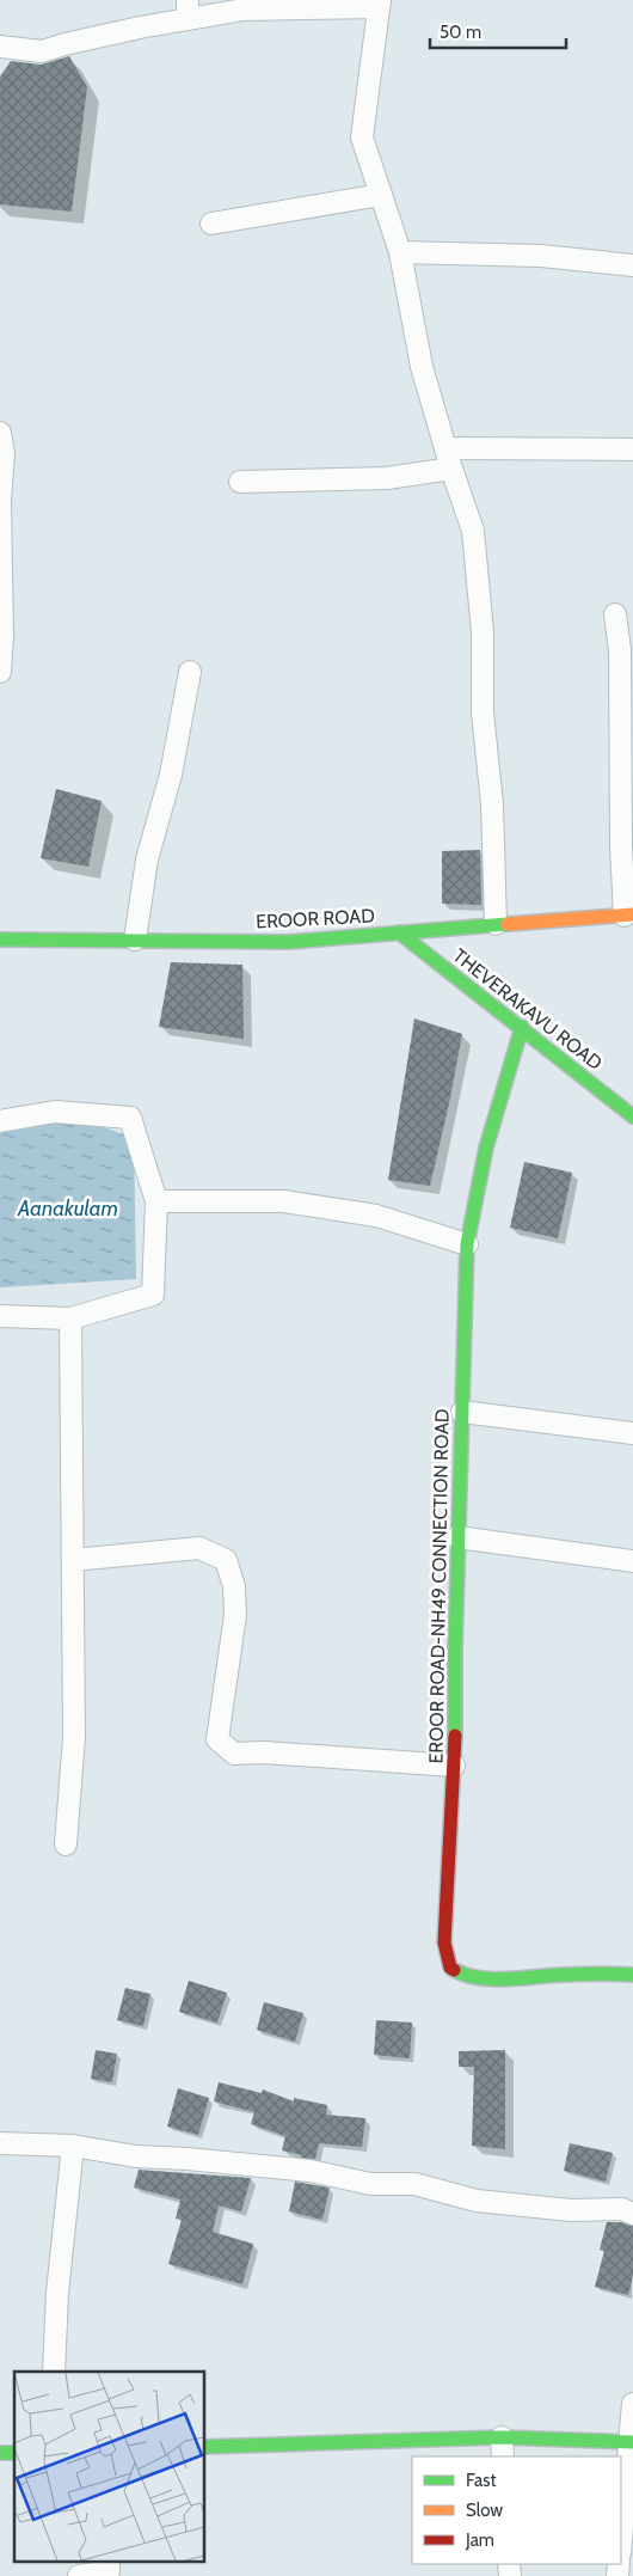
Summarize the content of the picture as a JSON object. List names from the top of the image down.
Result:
{
  "streets": {
    "street": ["EROOR ROAD", "THEVERAKAVU ROAD", "EROOR ROAD-NH49 CONNECTION ROAD"]
  },
  "crossings": [
    ["EROOR ROAD", "THEVERAKAVU ROAD"],
    ["THEVERAKAVU ROAD", "EROOR ROAD-NH49 CONNECTION ROAD"]
  ],
  "water": ["Aanakulam"],
  "legend": ["Fast", "Slow", "Jam"],
  "scale_bar": "50 m"
}
